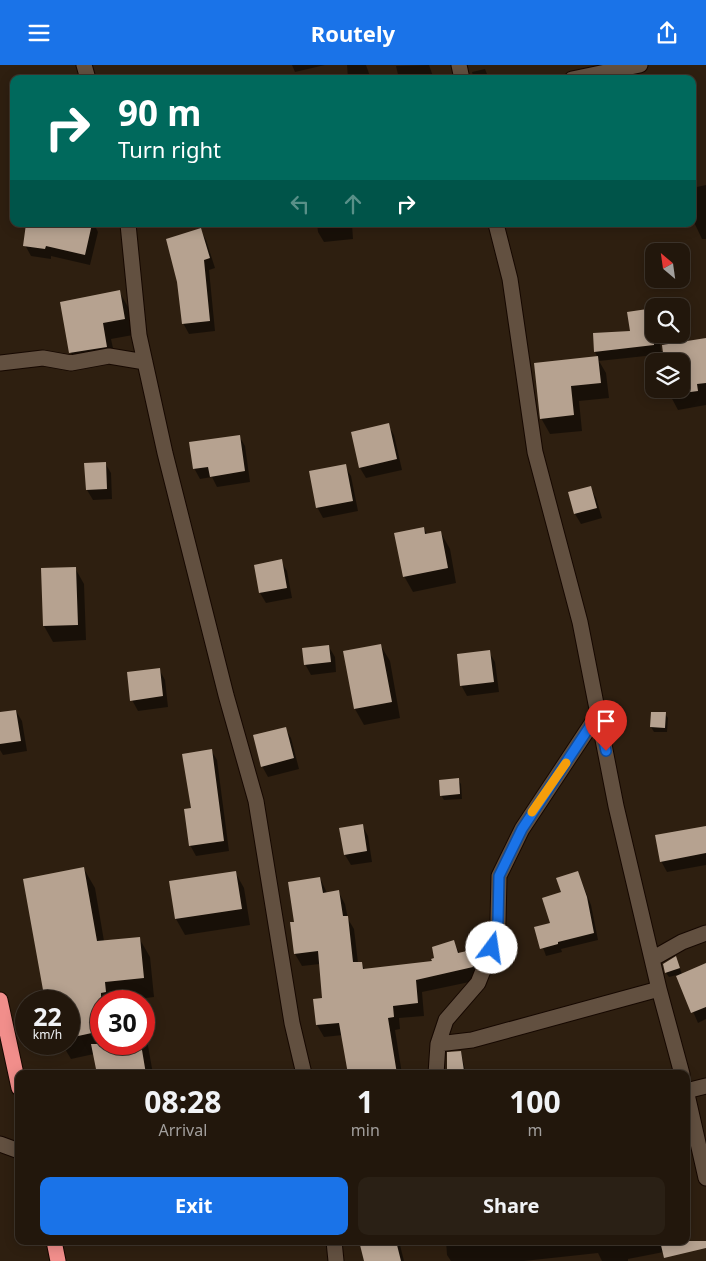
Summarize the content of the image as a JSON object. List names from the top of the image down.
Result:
{
  "north": "top left",
  "page": {
    "header": "Routely",
    "turn": ["90 m", "Turn right"],
    "speed": "22 km/h",
    "limit": "30",
    "eta": [
      "08:28",
      "Arrival",
      "1",
      "min",
      "100",
      "m"
    ],
    "buttons": ["Exit", "Share"]
  }
}
